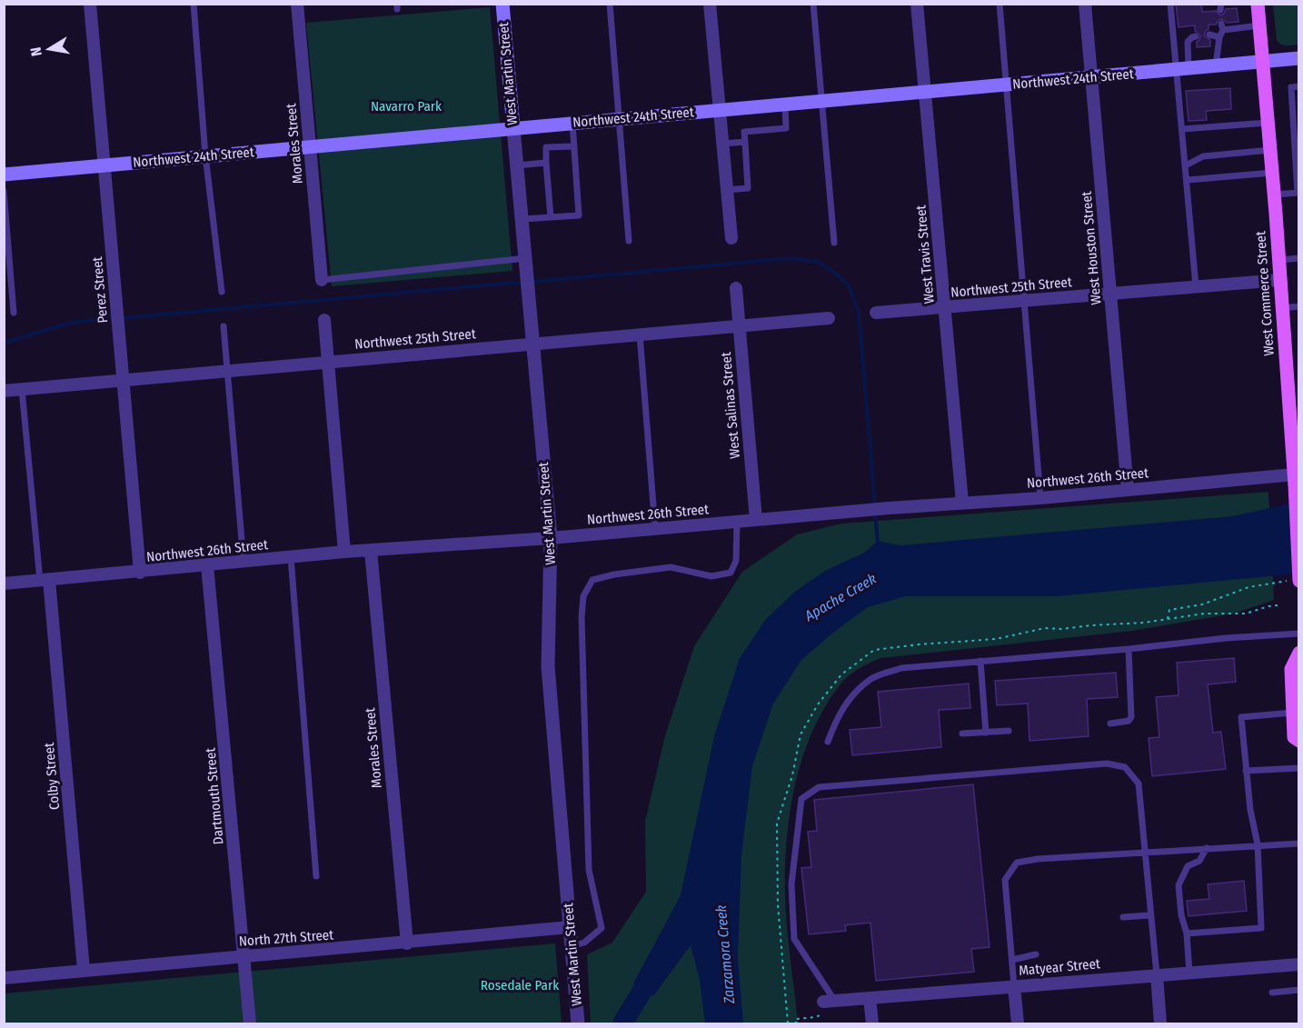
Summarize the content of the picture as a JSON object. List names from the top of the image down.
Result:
{
  "streets": {
    "main road": ["West Martin Street", "Northwest 24th Street", "West Commerce Street"],
    "street": [
      "Morales Street",
      "West Houston Street",
      "West Travis Street",
      "Northwest 25th Street",
      "Perez Street",
      "West Salinas Street",
      "Northwest 26th Street",
      "Colby Street",
      "Dartmouth Street",
      "North 27th Street",
      "Matyear Street"
    ]
  },
  "crossings": [
    ["West Martin Street", "Northwest 24th Street"],
    ["West Martin Street", "Northwest 25th Street"],
    ["West Martin Street", "Northwest 26th Street"],
    ["West Martin Street", "North 27th Street"],
    ["Northwest 24th Street", "Morales Street"],
    ["Northwest 24th Street", "West Houston Street"],
    ["Northwest 24th Street", "West Travis Street"],
    ["Northwest 24th Street", "Perez Street"],
    ["Northwest 24th Street", "West Commerce Street"],
    ["Morales Street", "Northwest 26th Street"],
    ["Morales Street", "North 27th Street"],
    ["West Houston Street", "Northwest 25th Street"],
    ["West Houston Street", "Northwest 26th Street"],
    ["West Travis Street", "Northwest 25th Street"],
    ["West Travis Street", "Northwest 26th Street"],
    ["Northwest 25th Street", "Perez Street"],
    ["Northwest 25th Street", "West Commerce Street"],
    ["Northwest 25th Street", "West Salinas Street"],
    ["Perez Street", "Northwest 26th Street"],
    ["West Commerce Street", "Northwest 26th Street"],
    ["West Salinas Street", "Northwest 26th Street"],
    ["Northwest 26th Street", "Colby Street"],
    ["Northwest 26th Street", "Dartmouth Street"],
    ["Colby Street", "North 27th Street"],
    ["Dartmouth Street", "North 27th Street"]
  ],
  "water": ["Apache Creek", "Zarzamora Creek"],
  "parks": ["Navarro Park", "Rosedale Park"],
  "north": "left"
}
